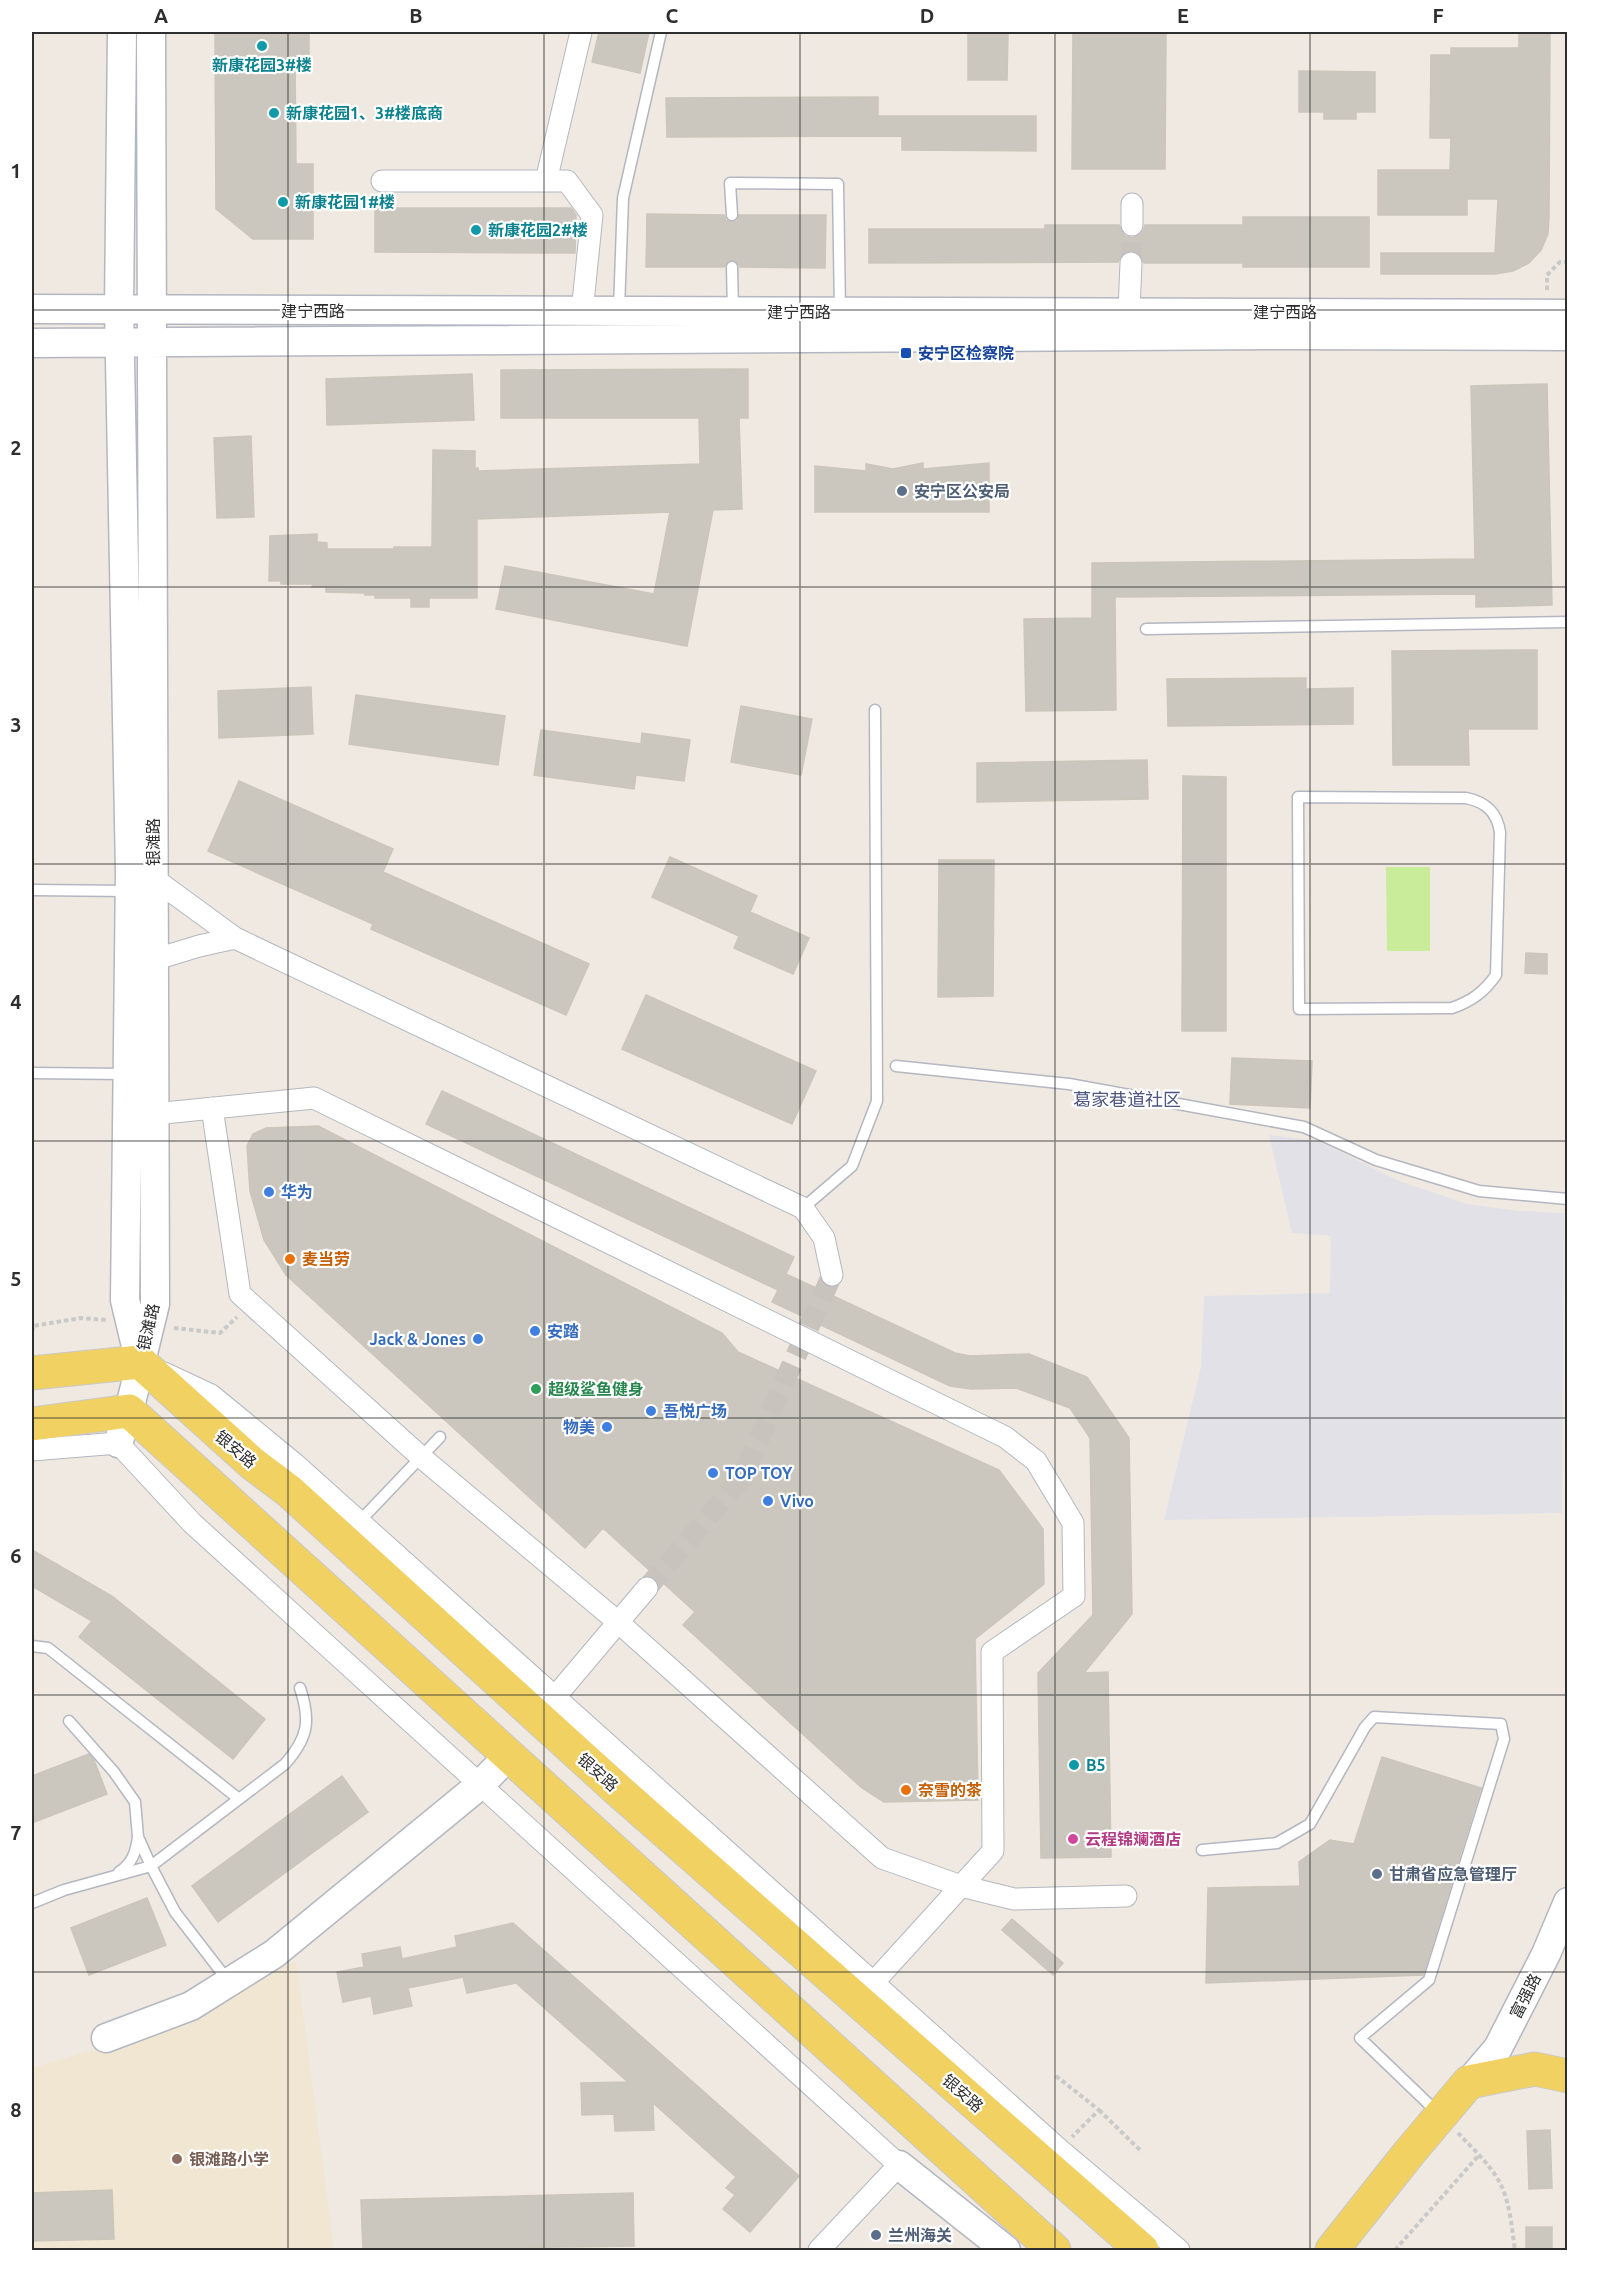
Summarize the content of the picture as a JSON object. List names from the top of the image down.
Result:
{
  "streets": {
    "main road": ["银安路"],
    "street": ["建宁西路", "银滩路", "富强路"]
  },
  "crossings": [
    ["建宁西路", "银滩路"],
    ["银滩路", "银安路"]
  ],
  "districts": ["葛家巷道社区"],
  "places": {
    "other": [
      "新康花园3#楼",
      "新康花园1、3#楼底商",
      "新康花园1#楼",
      "新康花园2#楼",
      "安宁区公安局",
      "华为",
      "麦当劳",
      "安踏",
      "Jack & Jones",
      "超级鲨鱼健身",
      "吾悦广场",
      "物美",
      "TOP TOY",
      "Vivo",
      "B5",
      "奈雪的茶",
      "云程锦斓酒店",
      "甘肃省应急管理厅",
      "银滩路小学",
      "兰州海关"
    ],
    "transit": ["安宁区检察院"]
  },
  "grid": {
    "columns": [
      "A",
      "B",
      "C",
      "D",
      "E",
      "F"
    ],
    "rows": [
      "1",
      "2",
      "3",
      "4",
      "5",
      "6",
      "7",
      "8"
    ]
  }
}
